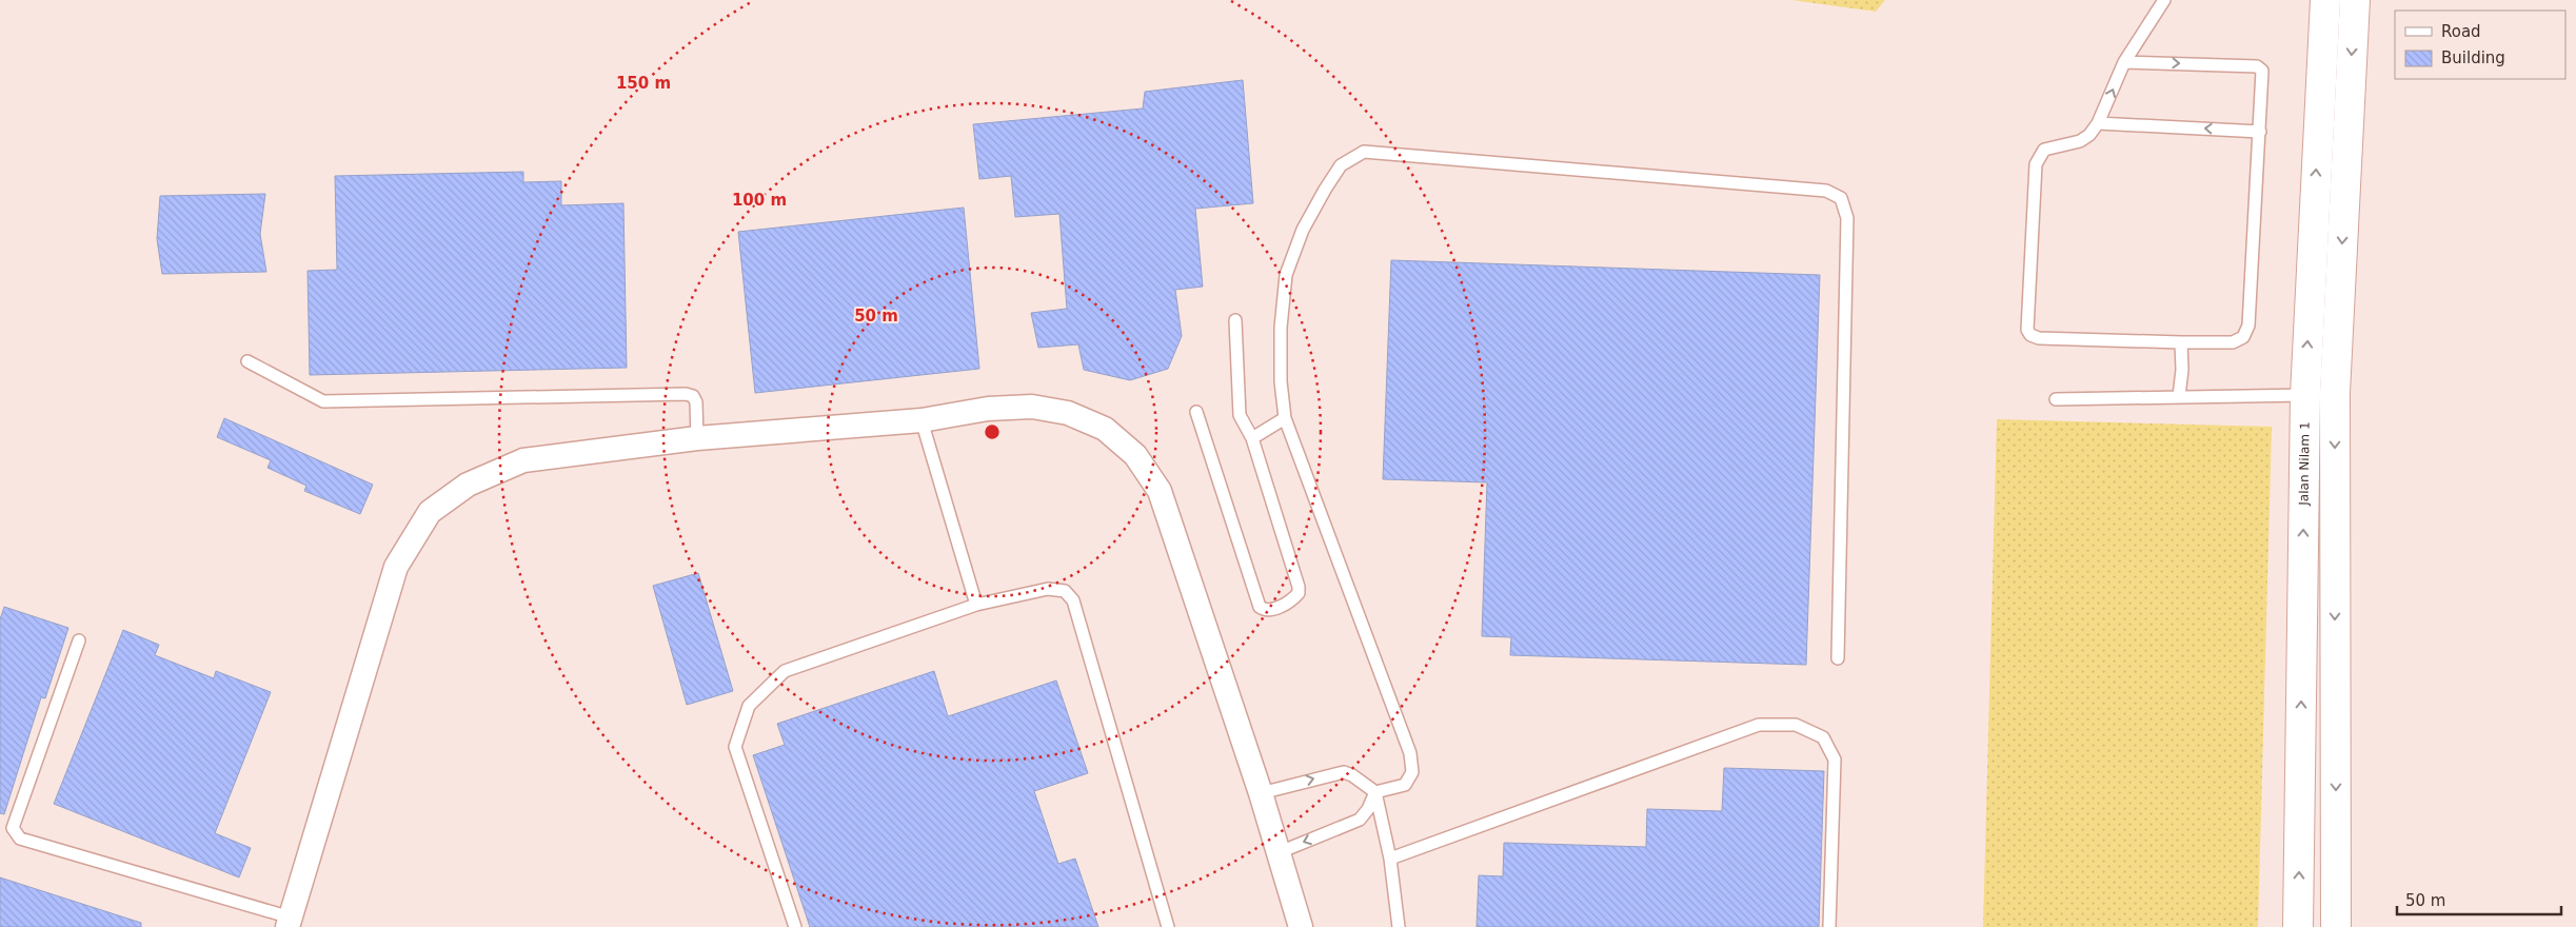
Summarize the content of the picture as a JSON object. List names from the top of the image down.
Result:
{
  "streets": {
    "main road": ["Jalan Nilam 1"]
  },
  "legend": ["Road", "Building"],
  "scale_bar": "50 m",
  "rings": ["150 m", "100 m", "50 m"]
}
